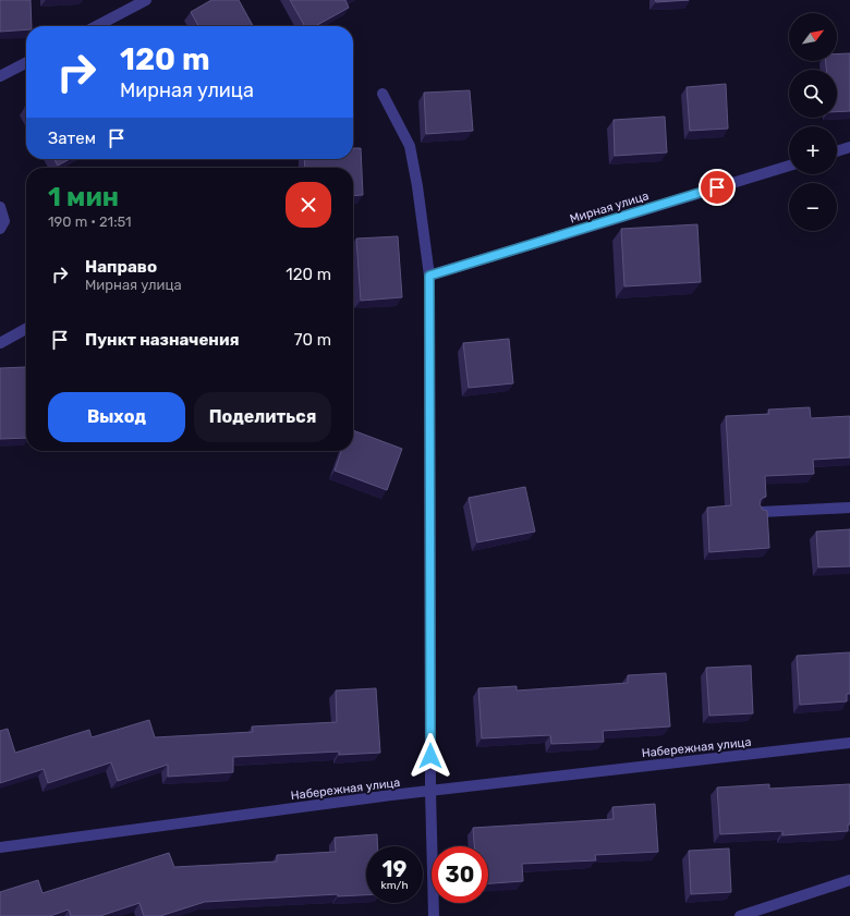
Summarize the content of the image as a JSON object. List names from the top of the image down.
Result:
{
  "streets": {
    "street": ["Мирная улица", "Набережная улица"]
  },
  "north": "top right",
  "page": {
    "map_buttons": ["+", "−"],
    "turn": ["120 m", "Мирная улица"],
    "then": "Затем",
    "heading": ["1 мин", "190 m · 21:51"],
    "list": [
      {
        "name": "Направо",
        "note": "Мирная улица",
        "value": "120 m"
      },
      {
        "name": "Пункт назначения",
        "value": "70 m"
      }
    ],
    "buttons": ["Выход", "Поделиться"],
    "speed": "19 km/h",
    "limit": "30"
  }
}
